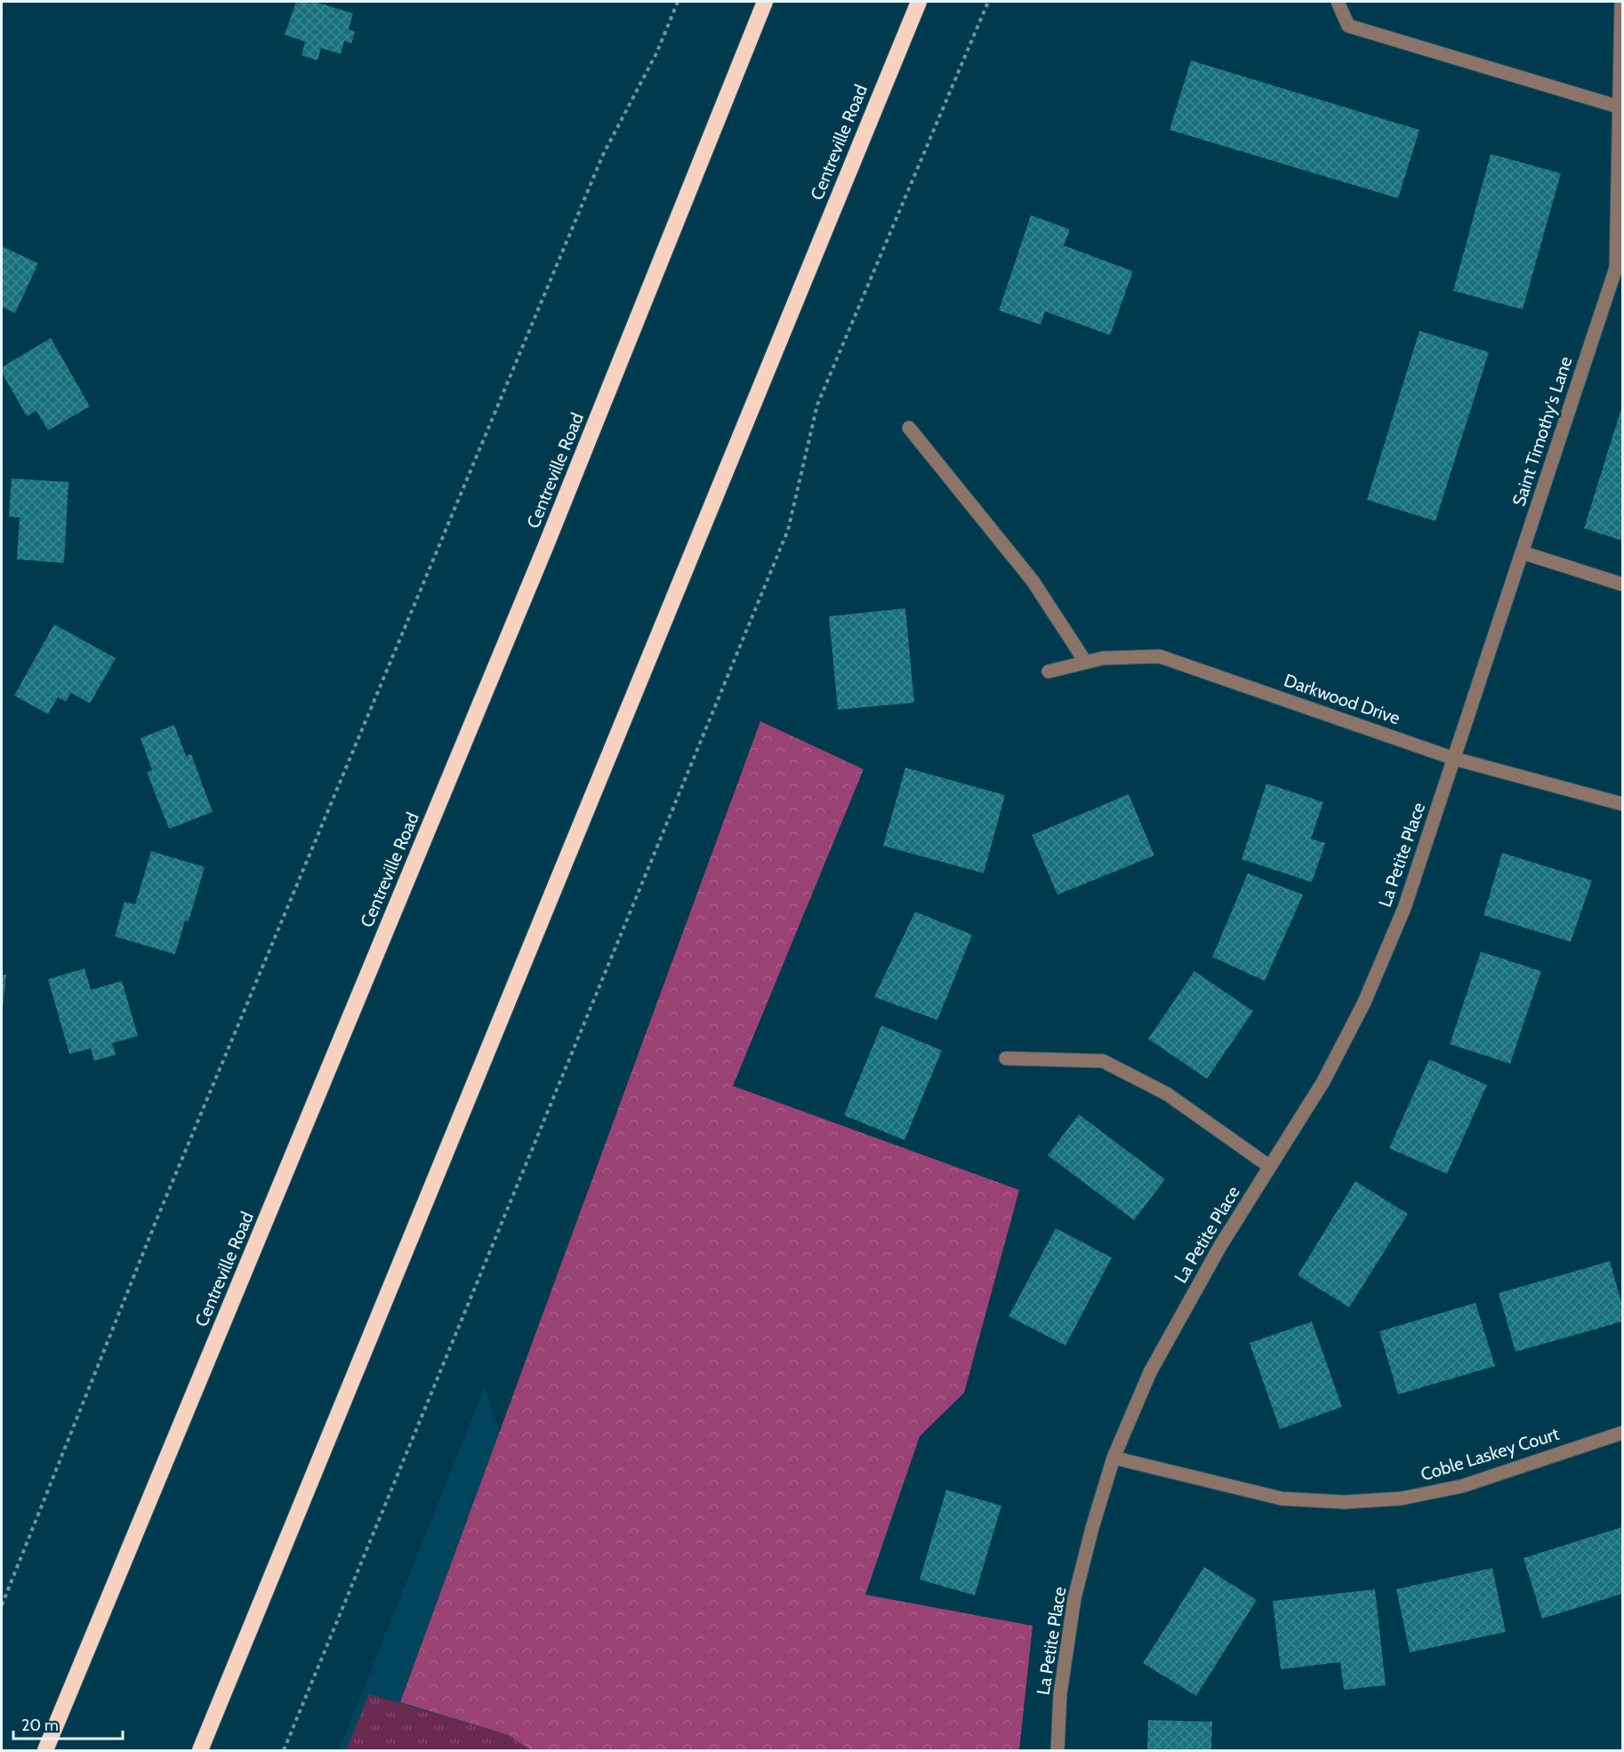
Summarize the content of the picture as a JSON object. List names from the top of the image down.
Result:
{
  "streets": {
    "highway": ["Centreville Road"],
    "street": [
      "Saint Timothy's Lane",
      "Darkwood Drive",
      "La Petite Place",
      "Coble Laskey Court"
    ]
  },
  "crossings": [
    ["Saint Timothy's Lane", "Darkwood Drive"],
    ["Saint Timothy's Lane", "La Petite Place"],
    ["Darkwood Drive", "La Petite Place"],
    ["La Petite Place", "Coble Laskey Court"]
  ],
  "scale_bar": "20 m"
}
